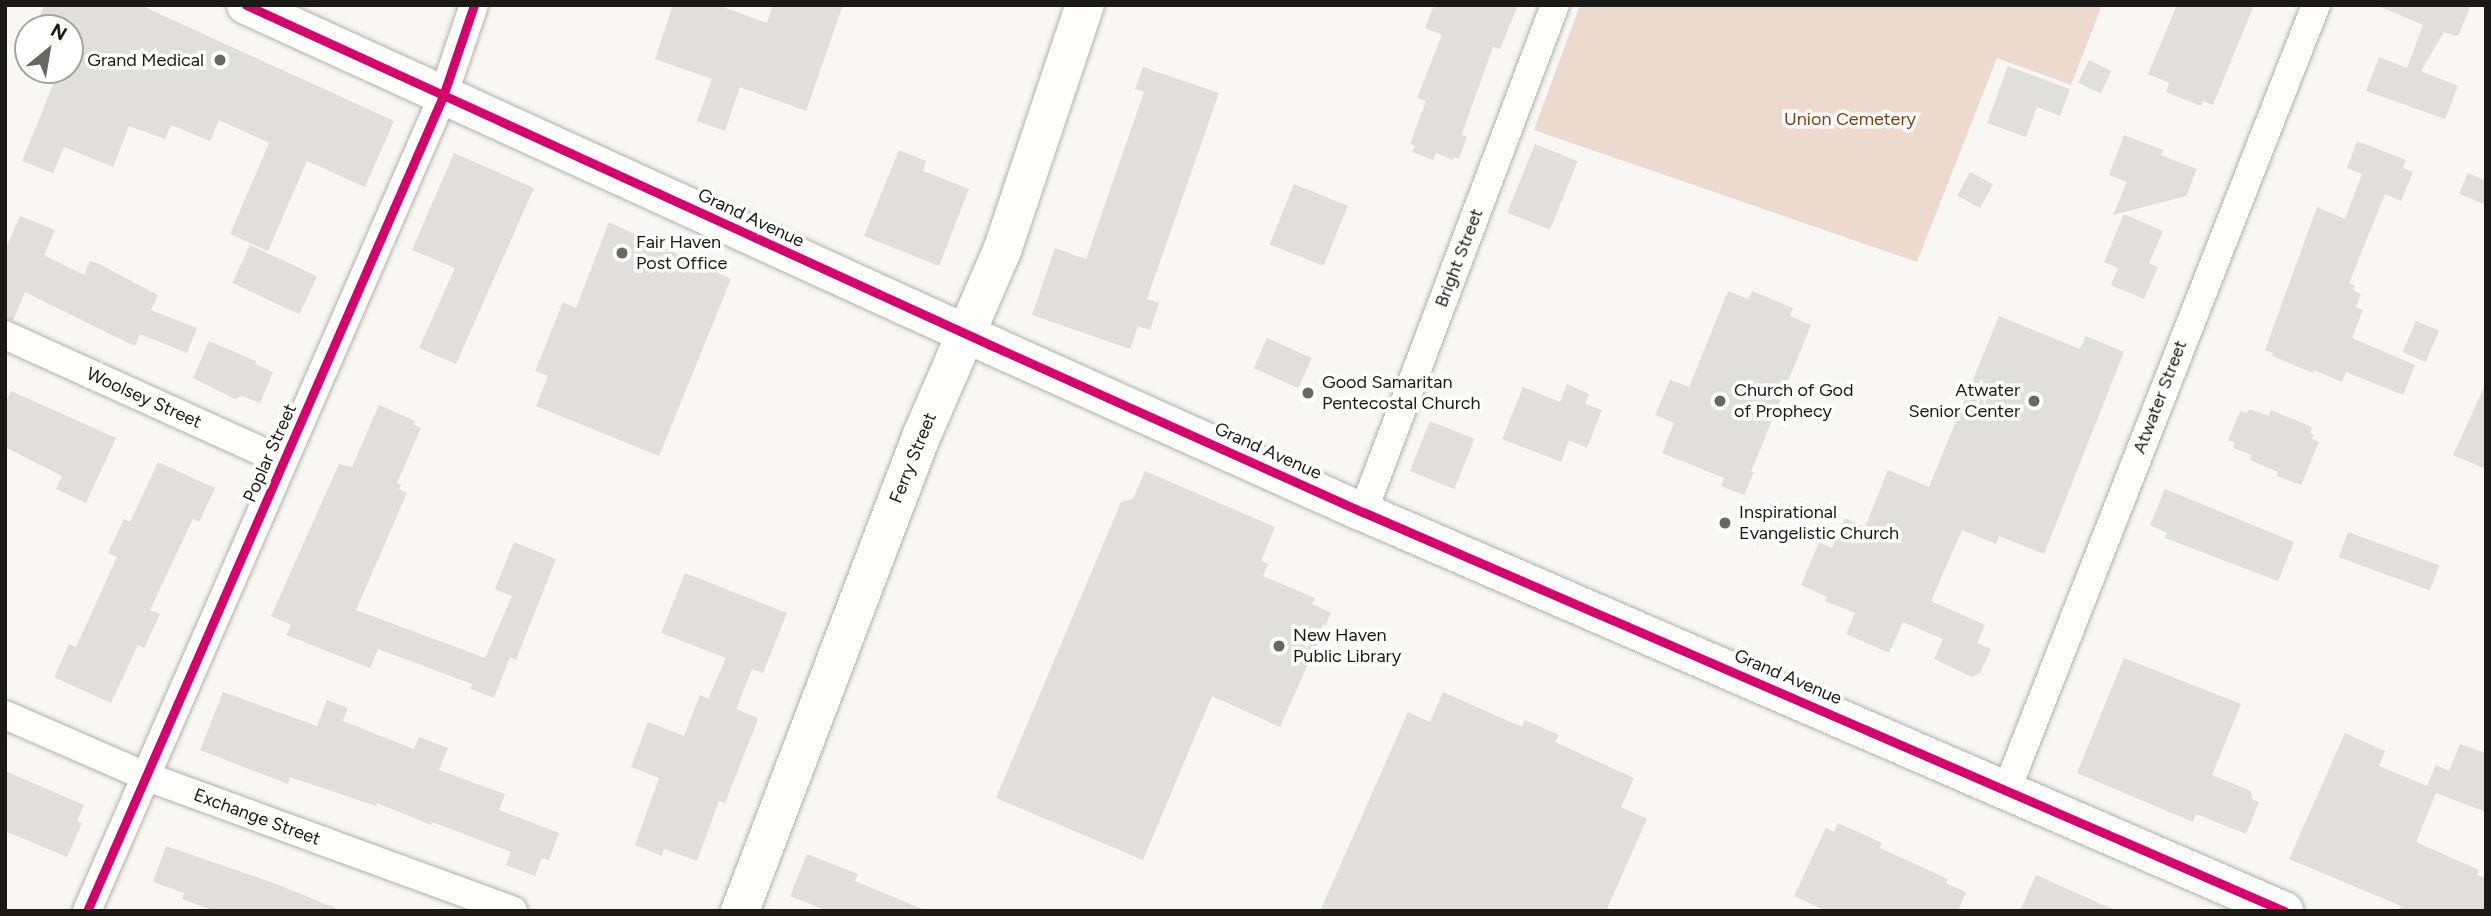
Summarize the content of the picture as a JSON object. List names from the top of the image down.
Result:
{
  "streets": {
    "main road": ["Grand Avenue", "Ferry Street"],
    "street": [
      "Bright Street",
      "Atwater Street",
      "Woolsey Street",
      "Poplar Street",
      "Exchange Street"
    ]
  },
  "crossings": [
    ["Grand Avenue", "Bright Street"],
    ["Grand Avenue", "Atwater Street"],
    ["Grand Avenue", "Poplar Street"],
    ["Grand Avenue", "Ferry Street"],
    ["Woolsey Street", "Poplar Street"],
    ["Poplar Street", "Exchange Street"]
  ],
  "parks": ["Union Cemetery"],
  "places": [
    "Grand Medical",
    "Fair Haven Post Office",
    "Good Samaritan Pentecostal Church",
    "Church of God of Prophecy",
    "Atwater Senior Center",
    "Inspirational Evangelistic Church",
    "New Haven Public Library"
  ],
  "north": "top right"
}
